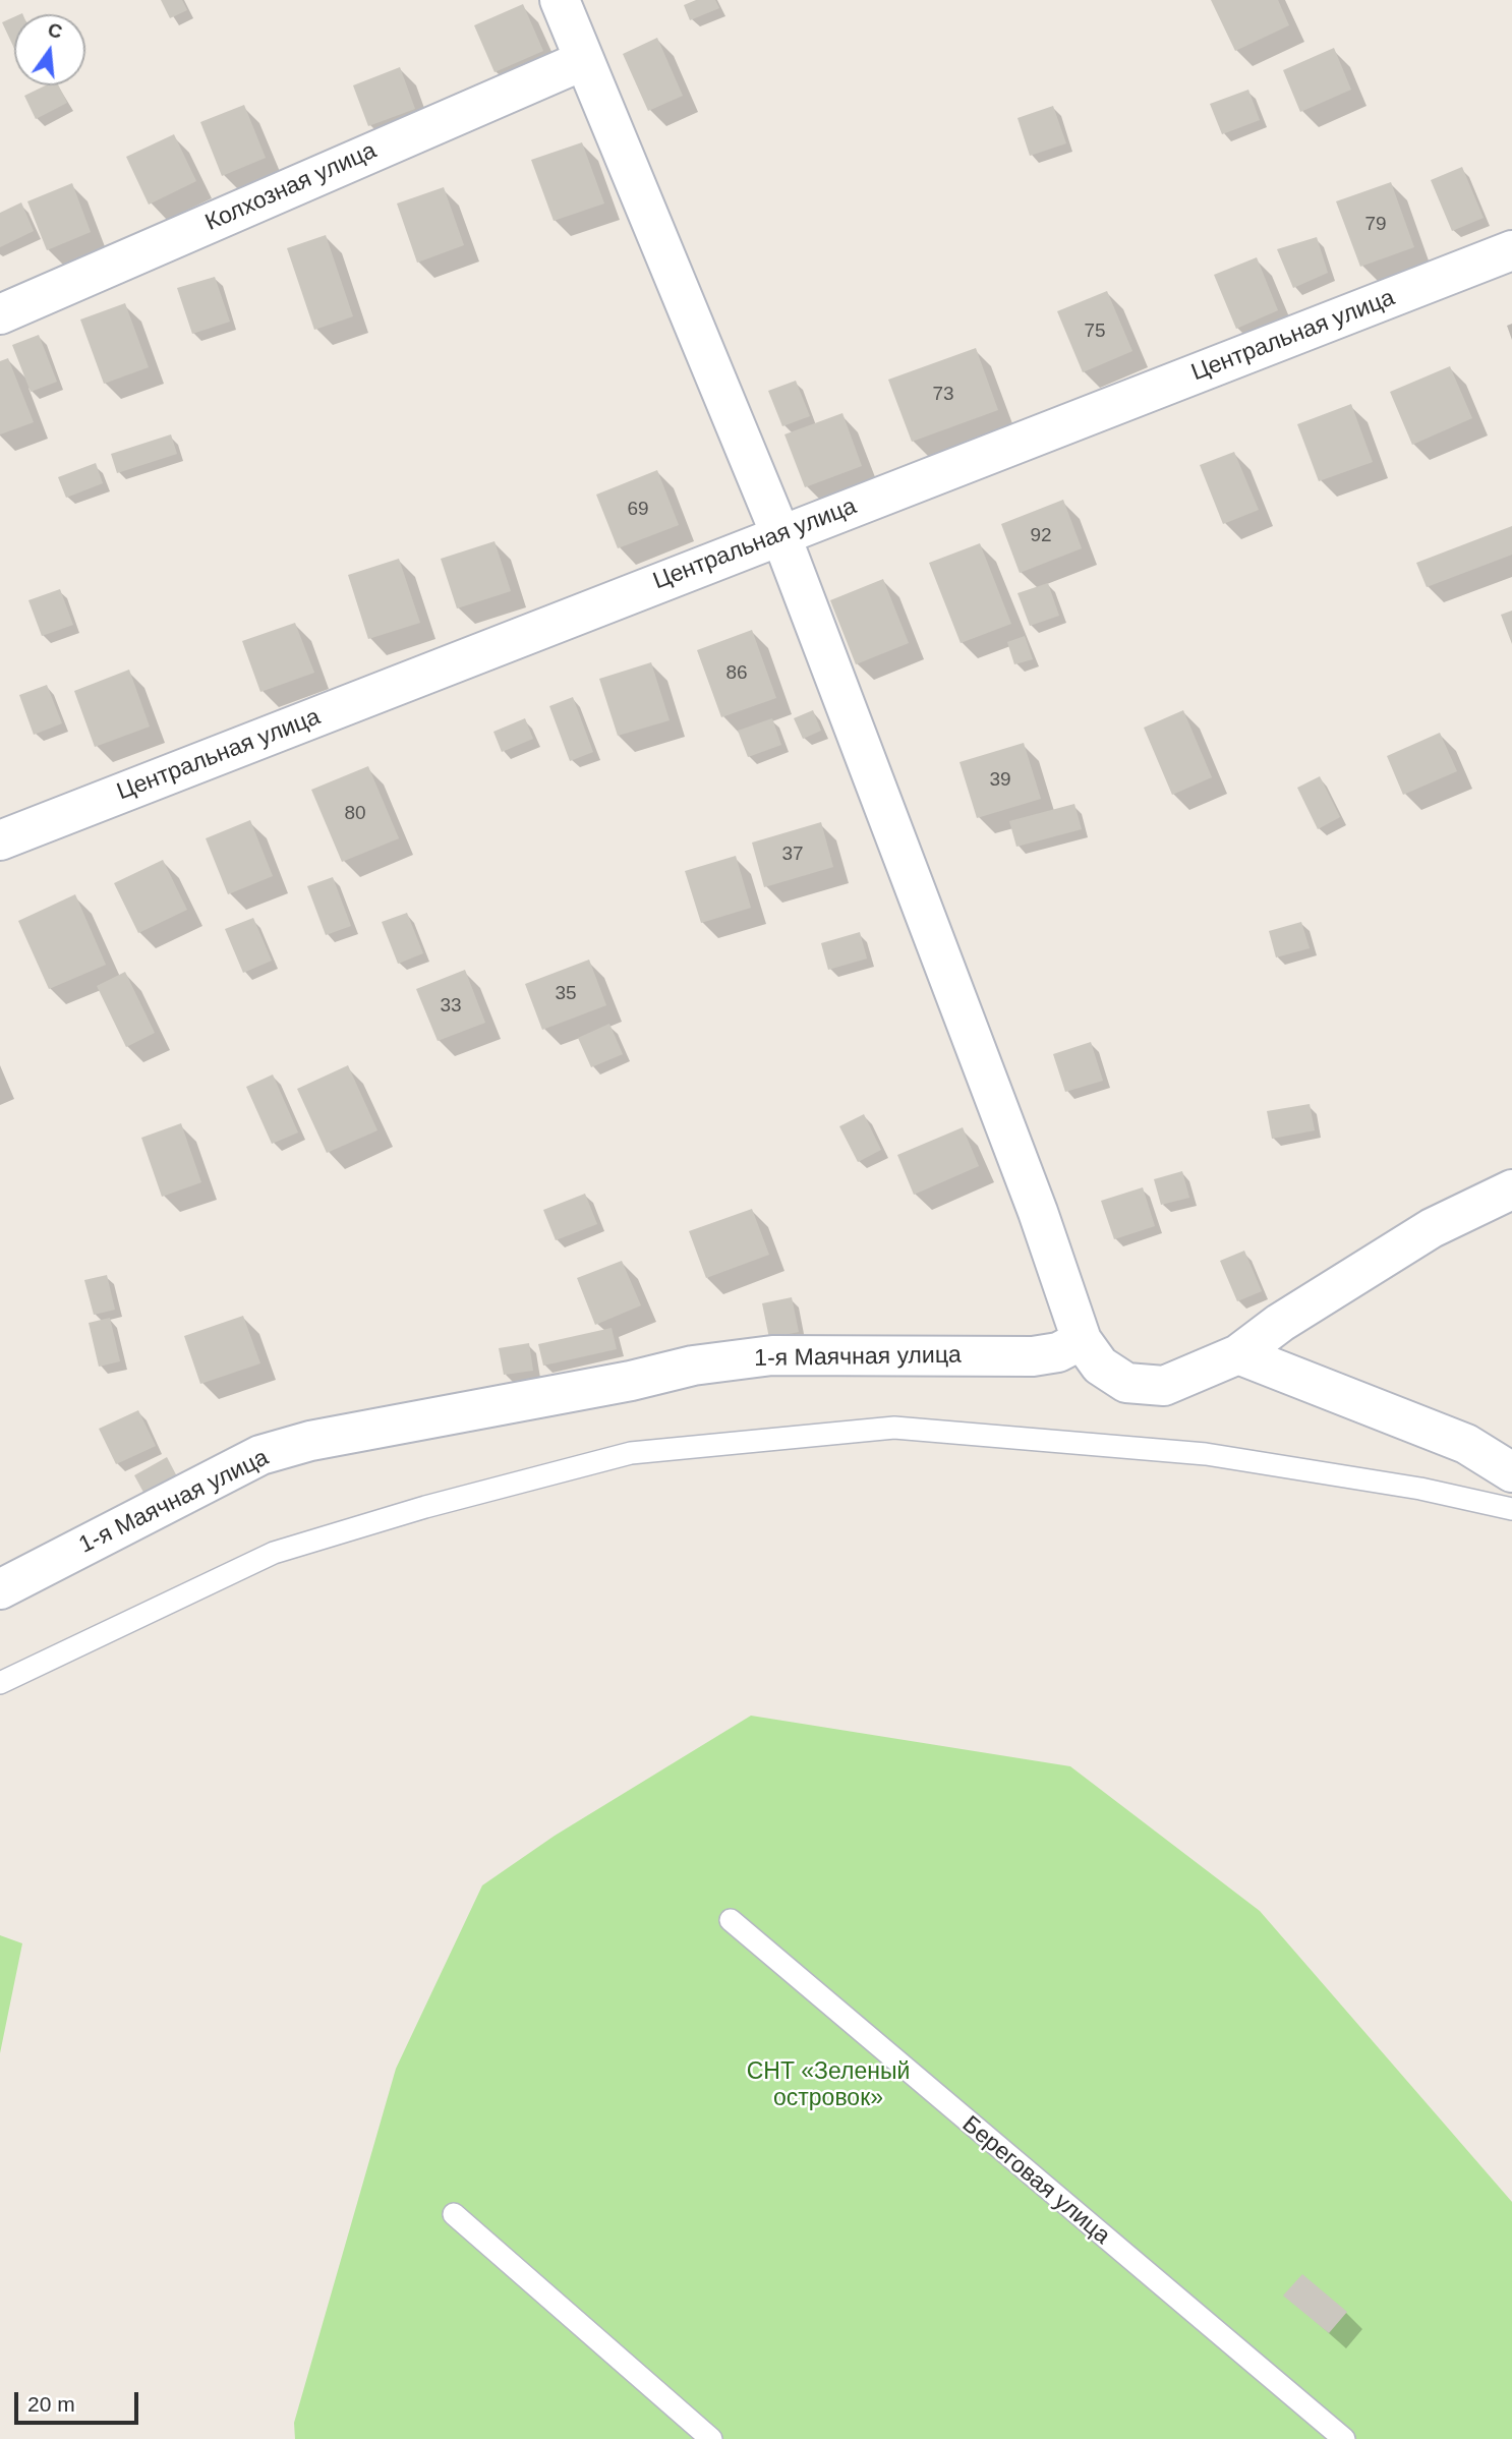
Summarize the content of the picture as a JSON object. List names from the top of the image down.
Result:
{
  "streets": {
    "street": ["Колхозная улица", "Центральная улица", "1-я Маячная улица"],
    "lane": ["Береговая улица"]
  },
  "parks": ["СНТ «Зеленый островок»"],
  "house_numbers": [
    "79",
    "75",
    "73",
    "69",
    "92",
    "86",
    "39",
    "80",
    "37",
    "35",
    "33"
  ],
  "scale_bar": "20 m",
  "north": "top"
}
